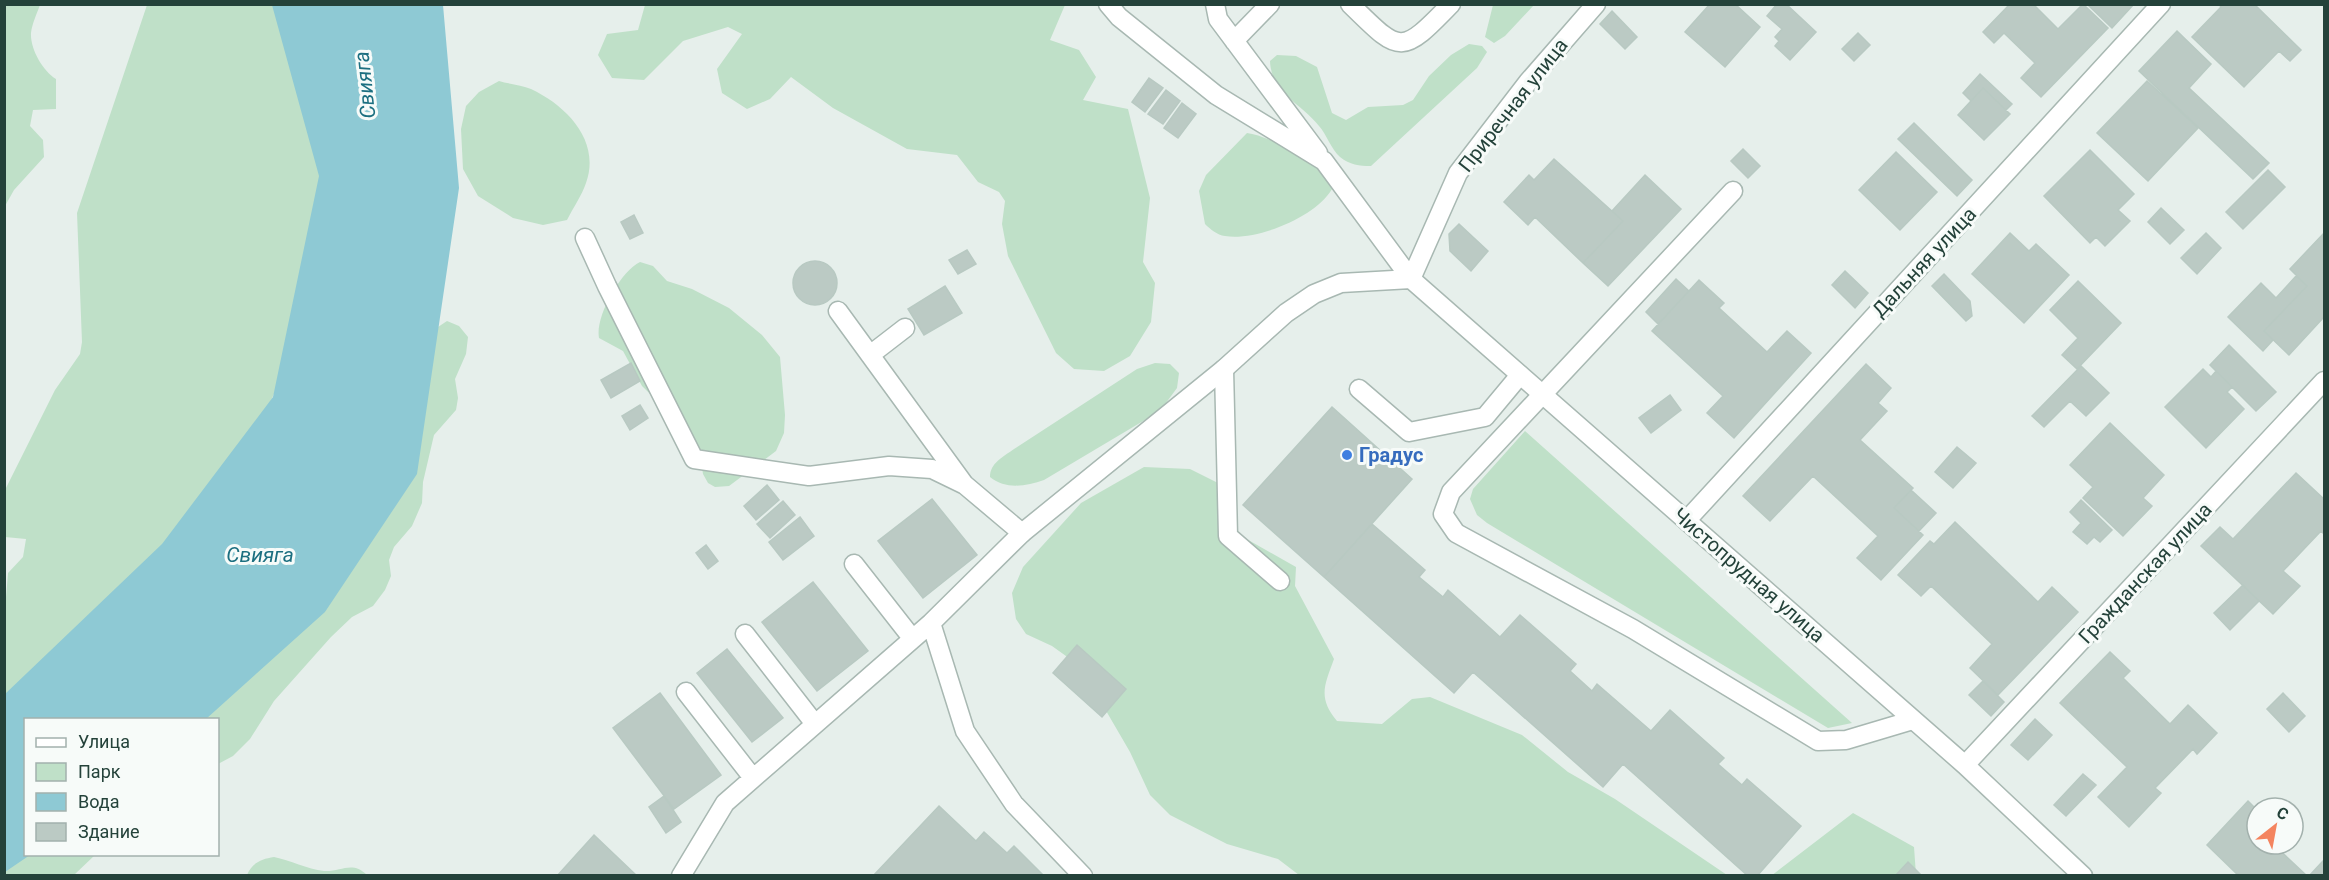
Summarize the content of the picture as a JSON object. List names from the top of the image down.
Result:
{
  "streets": {
    "street": [
      "Приречная улица",
      "Дальняя улица",
      "Гражданская улица",
      "Чистопрудная улица"
    ]
  },
  "crossings": [
    ["Приречная улица", "Чистопрудная улица"],
    ["Дальняя улица", "Чистопрудная улица"],
    ["Гражданская улица", "Чистопрудная улица"]
  ],
  "water": ["Свияга"],
  "places": ["Градус"],
  "legend": [
    "Улица",
    "Парк",
    "Вода",
    "Здание"
  ],
  "north": "top right"
}
